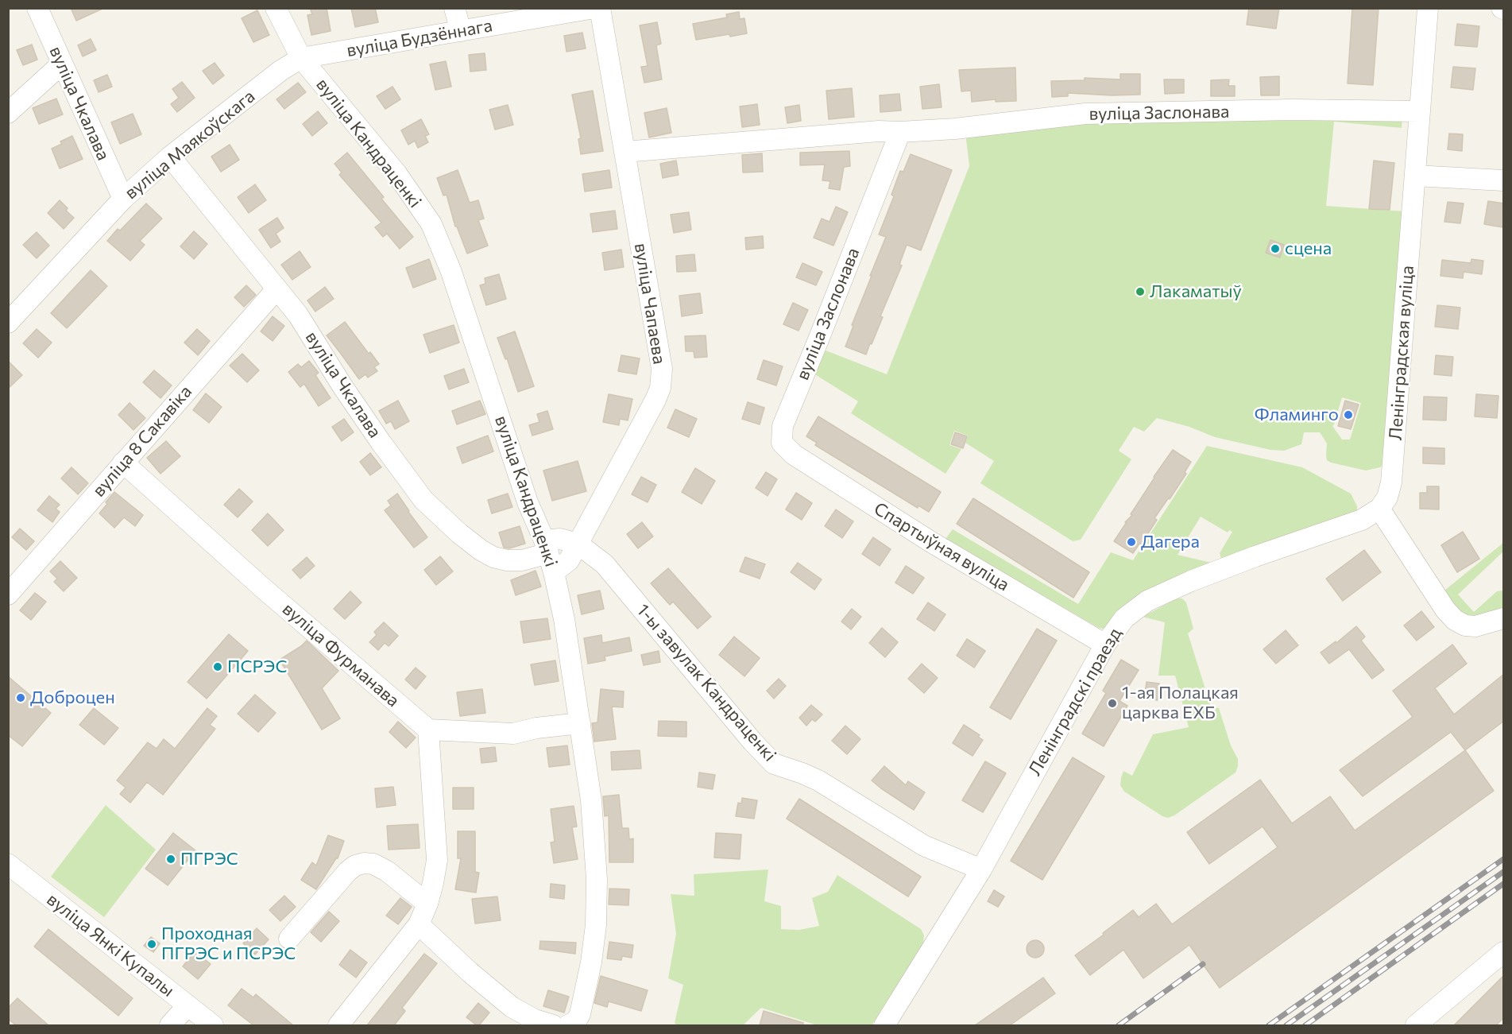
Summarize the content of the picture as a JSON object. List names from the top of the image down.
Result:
{
  "streets": {
    "street": [
      "вуліца Будзённага",
      "вуліца Чкалава",
      "вуліца Заслонава",
      "вуліца Кандраценкі",
      "вуліца Маякоўскага",
      "вуліца Чапаева",
      "Ленінградская вуліца",
      "вуліца 8 Сакавіка",
      "Спартыўная вуліца",
      "вуліца Фурманава",
      "1-ы завулак Кандраценкі",
      "Ленінградскі праезд",
      "вуліца Янкі Купалы"
    ]
  },
  "crossings": [
    ["вуліца Будзённага", "вуліца Кандраценкі"],
    ["вуліца Будзённага", "вуліца Маякоўскага"],
    ["вуліца Чкалава", "вуліца Кандраценкі"],
    ["вуліца Чкалава", "вуліца Маякоўскага"],
    ["вуліца Чкалава", "вуліца Чапаева"],
    ["вуліца Чкалава", "вуліца 8 Сакавіка"],
    ["вуліца Чкалава", "1-ы завулак Кандраценкі"],
    ["вуліца Заслонава", "вуліца Чапаева"],
    ["вуліца Заслонава", "Ленінградская вуліца"],
    ["вуліца Заслонава", "Спартыўная вуліца"],
    ["вуліца Кандраценкі", "вуліца Маякоўскага"],
    ["вуліца Кандраценкі", "вуліца Чапаева"],
    ["вуліца Кандраценкі", "1-ы завулак Кандраценкі"],
    ["вуліца Чапаева", "1-ы завулак Кандраценкі"],
    ["Ленінградская вуліца", "Ленінградскі праезд"],
    ["вуліца 8 Сакавіка", "вуліца Фурманава"],
    ["Спартыўная вуліца", "Ленінградскі праезд"],
    ["1-ы завулак Кандраценкі", "Ленінградскі праезд"]
  ],
  "places": [
    "сцена",
    "Лакаматыў",
    "Фламинго",
    "Дагера",
    "ПСРЭС",
    "Доброцен",
    "1-ая Полацкая царква ЕХБ",
    "ПГРЭС",
    "Проходная ПГРЭС и ПСРЭС"
  ]
}
